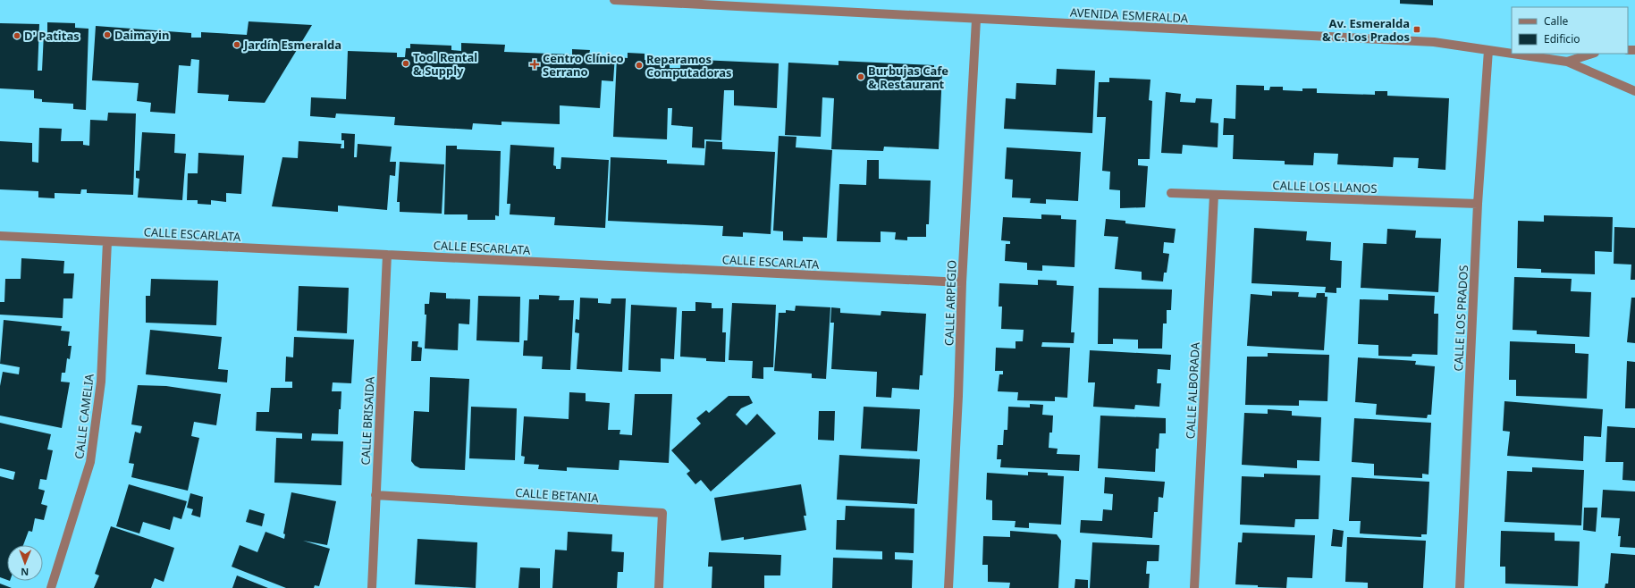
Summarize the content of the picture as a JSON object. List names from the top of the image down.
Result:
{
  "streets": {
    "street": [
      "AVENIDA ESMERALDA",
      "CALLE LOS LLANOS",
      "CALLE ESCARLATA",
      "CALLE ARPEGIO",
      "CALLE LOS PRADOS",
      "CALLE ALBORADA",
      "CALLE CAMELIA",
      "CALLE BRISAIDA",
      "CALLE BETANIA"
    ]
  },
  "crossings": [
    ["AVENIDA ESMERALDA", "CALLE ARPEGIO"],
    ["AVENIDA ESMERALDA", "CALLE LOS PRADOS"],
    ["CALLE LOS LLANOS", "CALLE LOS PRADOS"],
    ["CALLE LOS LLANOS", "CALLE ALBORADA"],
    ["CALLE ESCARLATA", "CALLE ARPEGIO"],
    ["CALLE ESCARLATA", "CALLE CAMELIA"],
    ["CALLE ESCARLATA", "CALLE BRISAIDA"],
    ["CALLE BRISAIDA", "CALLE BETANIA"]
  ],
  "places": {
    "transit": ["Av. Esmeralda & C. Los Prados"],
    "other": [
      "Daimayin",
      "D' Patitas",
      "Jardín Esmeralda",
      "Tool Rental & Supply",
      "Reparamos Computadoras",
      "Burbujas Cafe & Restaurant"
    ],
    "health": ["Centro Clínico Serrano"]
  },
  "legend": ["Calle", "Edificio"],
  "north": "bottom"
}
